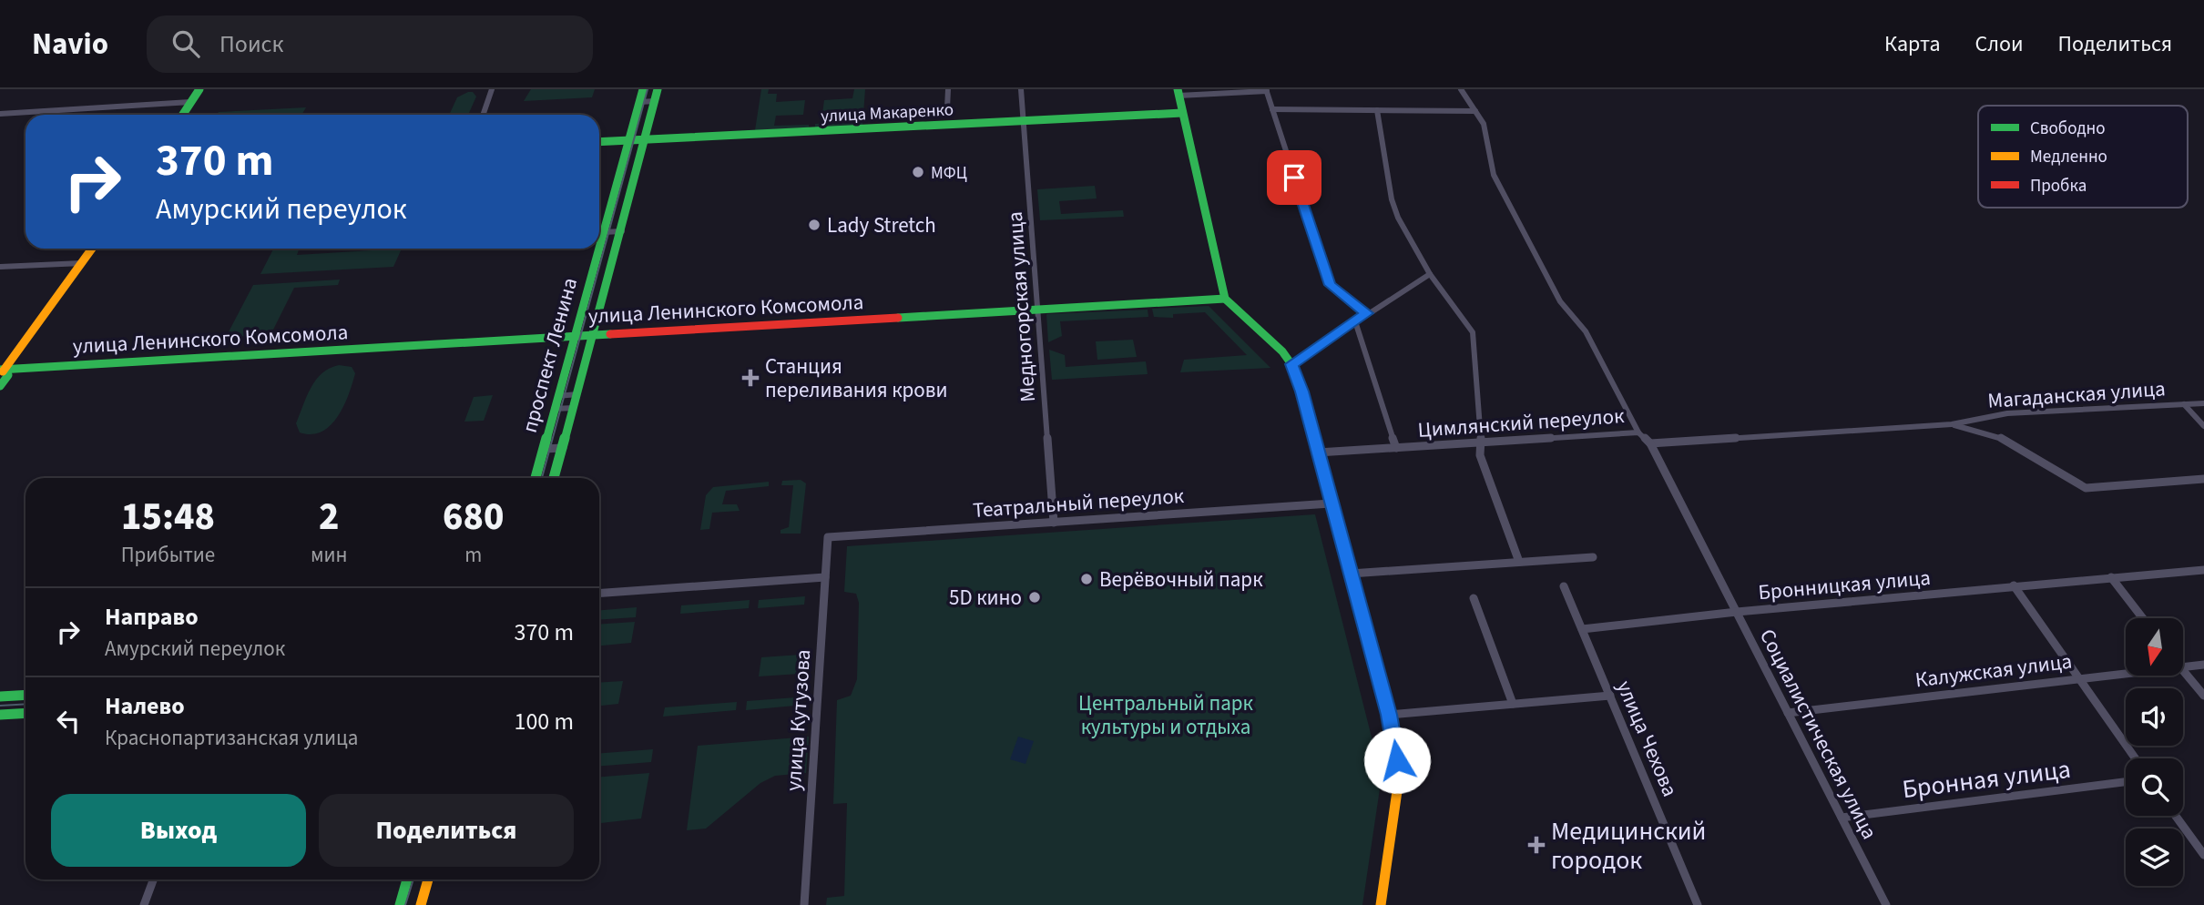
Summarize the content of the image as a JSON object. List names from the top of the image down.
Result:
{
  "streets": {
    "main road": ["улица Макаренко", "улица Ленинского Комсомола", "проспект Ленина"],
    "street": [
      "Медногорская улица",
      "Магаданская улица",
      "Цимлянский переулок",
      "Театральный переулок",
      "Бронницкая улица",
      "Калужская улица",
      "улица Кутузова",
      "Социалистическая улица",
      "улица Чехова",
      "Бронная улица"
    ]
  },
  "crossings": [
    ["улица Макаренко", "Медногорская улица"],
    ["улица Макаренко", "проспект Ленина"],
    ["Медногорская улица", "улица Ленинского Комсомола"],
    ["Медногорская улица", "Театральный переулок"],
    ["улица Ленинского Комсомола", "проспект Ленина"],
    ["Магаданская улица", "Цимлянский переулок"],
    ["Цимлянский переулок", "Социалистическая улица"],
    ["Театральный переулок", "улица Кутузова"],
    ["Бронницкая улица", "Социалистическая улица"],
    ["Бронницкая улица", "улица Чехова"],
    ["Калужская улица", "Социалистическая улица"],
    ["Социалистическая улица", "Бронная улица"]
  ],
  "parks": ["Центральный парк культуры и отдыха"],
  "places": {
    "other": [
      "МФЦ",
      "Lady Stretch",
      "Верёвочный парк",
      "5D кино"
    ],
    "health": ["Станция переливания крови", "Медицинский городок"]
  },
  "legend": ["Свободно", "Медленно", "Пробка"],
  "north": "bottom",
  "page": {
    "header": "Navio",
    "search": "Поиск",
    "nav": ["Карта", "Слои", "Поделиться"],
    "turn": ["370 m", "Амурский переулок"],
    "eta": [
      "15:48",
      "Прибытие",
      "2",
      "мин",
      "680",
      "m"
    ],
    "list": [
      {
        "name": "Направо",
        "note": "Амурский переулок",
        "value": "370 m"
      },
      {
        "name": "Налево",
        "note": "Краснопартизанская улица",
        "value": "100 m"
      }
    ],
    "buttons": ["Выход", "Поделиться"]
  }
}
